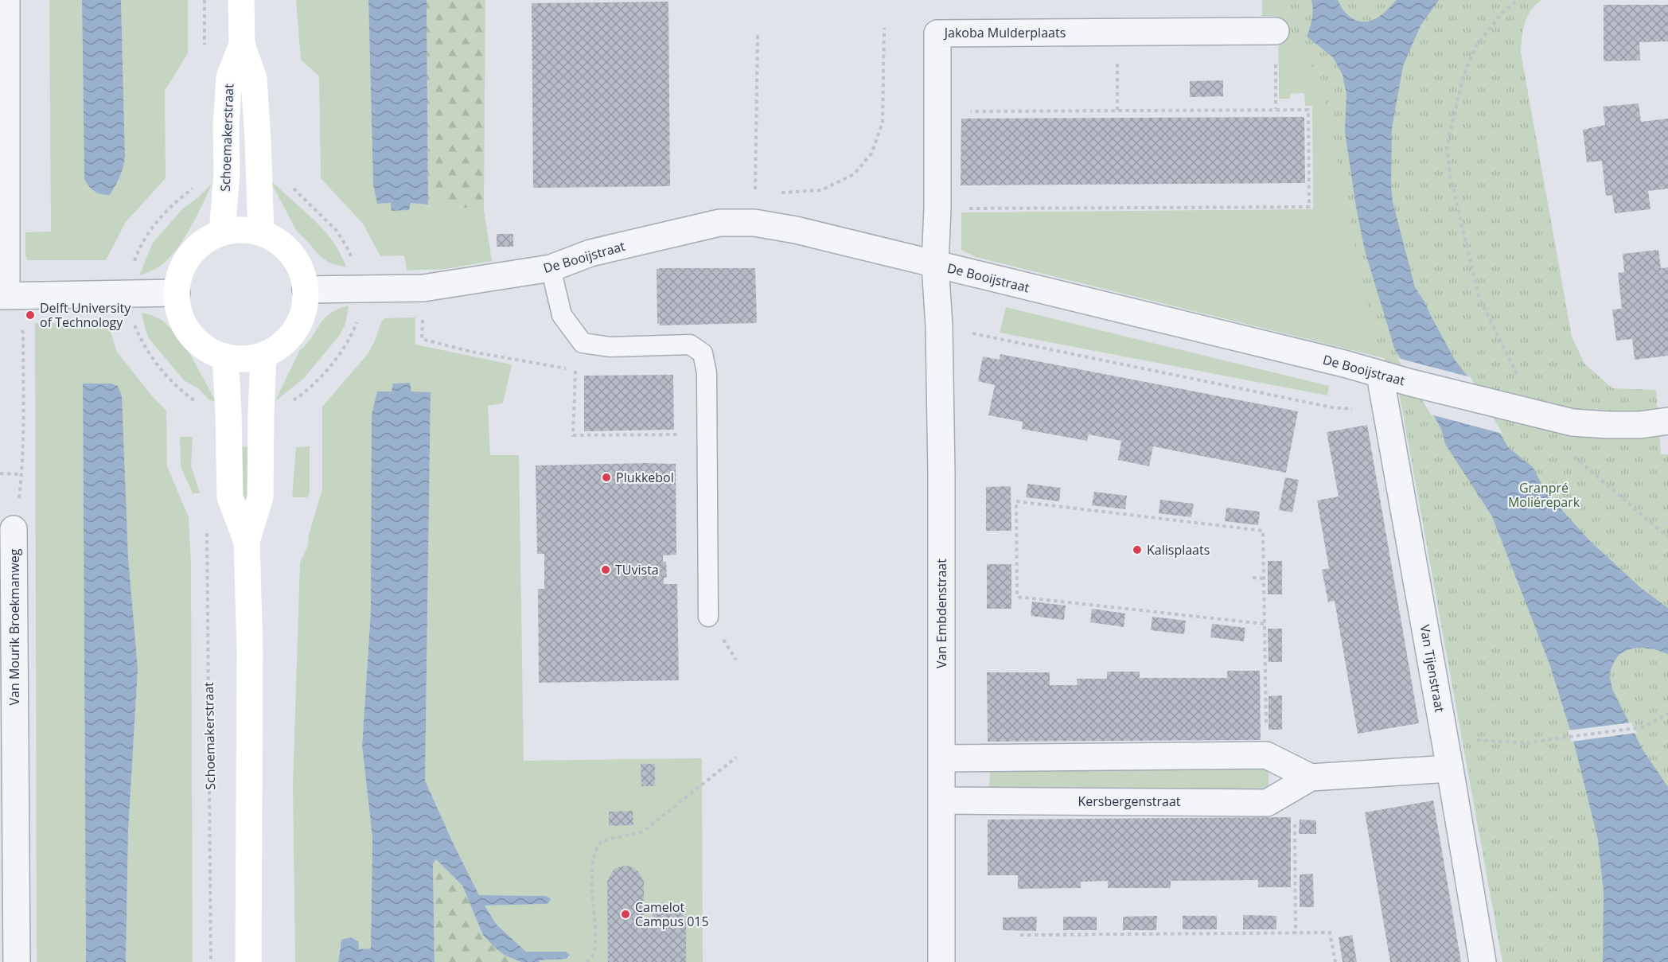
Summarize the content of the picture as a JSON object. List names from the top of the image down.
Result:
{
  "streets": {
    "main road": ["Schoemakerstraat"],
    "street": [
      "Jakoba Mulderplaats",
      "De Booijstraat",
      "Van Embdenstraat",
      "Van Mourik Broekmanweg",
      "Van Tijenstraat",
      "Kersbergenstraat"
    ]
  },
  "crossings": [
    ["Jakoba Mulderplaats", "De Booijstraat"],
    ["Jakoba Mulderplaats", "Van Embdenstraat"],
    ["Schoemakerstraat", "De Booijstraat"],
    ["De Booijstraat", "Van Embdenstraat"],
    ["De Booijstraat", "Van Tijenstraat"],
    ["Van Embdenstraat", "Kersbergenstraat"],
    ["Van Tijenstraat", "Kersbergenstraat"]
  ],
  "parks": ["Granpré Moliérepark"],
  "places": [
    "Delft University of Technology",
    "Plukkebol",
    "Kalisplaats",
    "TUvista",
    "Camelot Campus 015"
  ]
}
